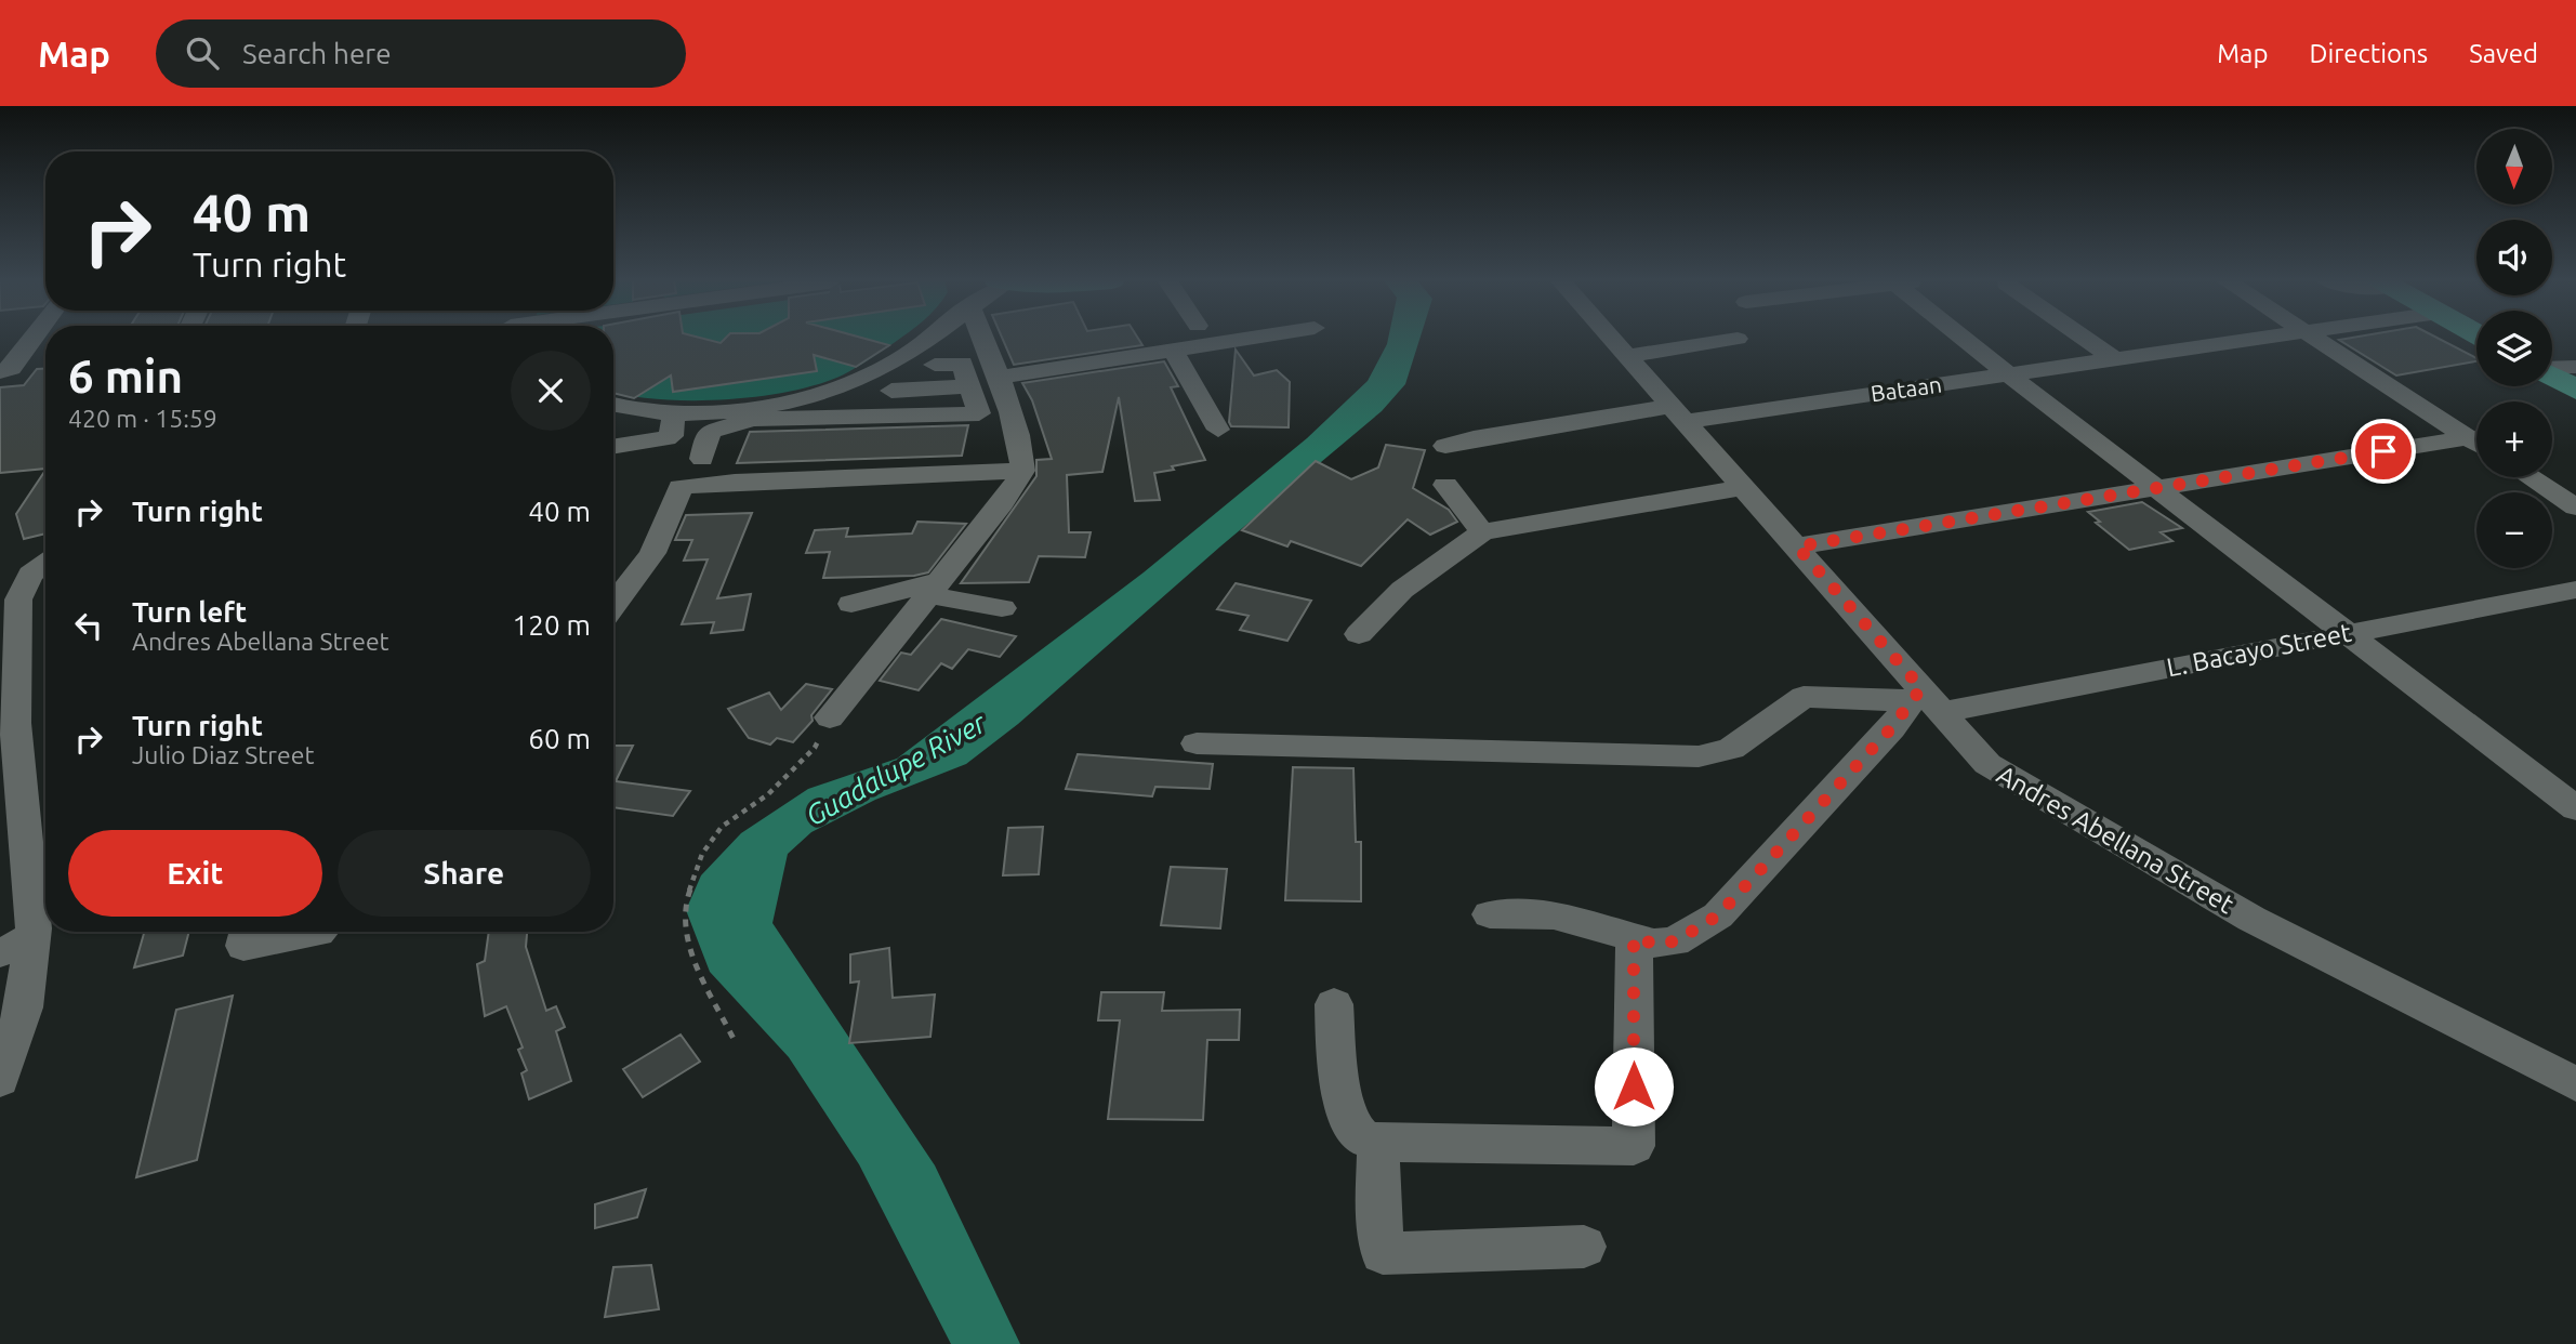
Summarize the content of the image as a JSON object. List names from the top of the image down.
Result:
{
  "streets": {
    "street": ["Bataan", "L. Bacayo Street", "Andres Abellana Street"]
  },
  "crossings": [
    ["Bataan", "Andres Abellana Street"],
    ["L. Bacayo Street", "Andres Abellana Street"]
  ],
  "water": ["Guadalupe River"],
  "north": "bottom",
  "page": {
    "header": "Map",
    "search": "Search here",
    "nav": ["Map", "Directions", "Saved"],
    "map_buttons": ["+", "−"],
    "turn": ["40 m", "Turn right"],
    "heading": ["6 min", "420 m · 15:59"],
    "list": [
      {
        "name": "Turn right",
        "value": "40 m"
      },
      {
        "name": "Turn left",
        "note": "Andres Abellana Street",
        "value": "120 m"
      },
      {
        "name": "Turn right",
        "note": "Julio Diaz Street",
        "value": "60 m"
      }
    ],
    "buttons": ["Exit", "Share"]
  }
}
